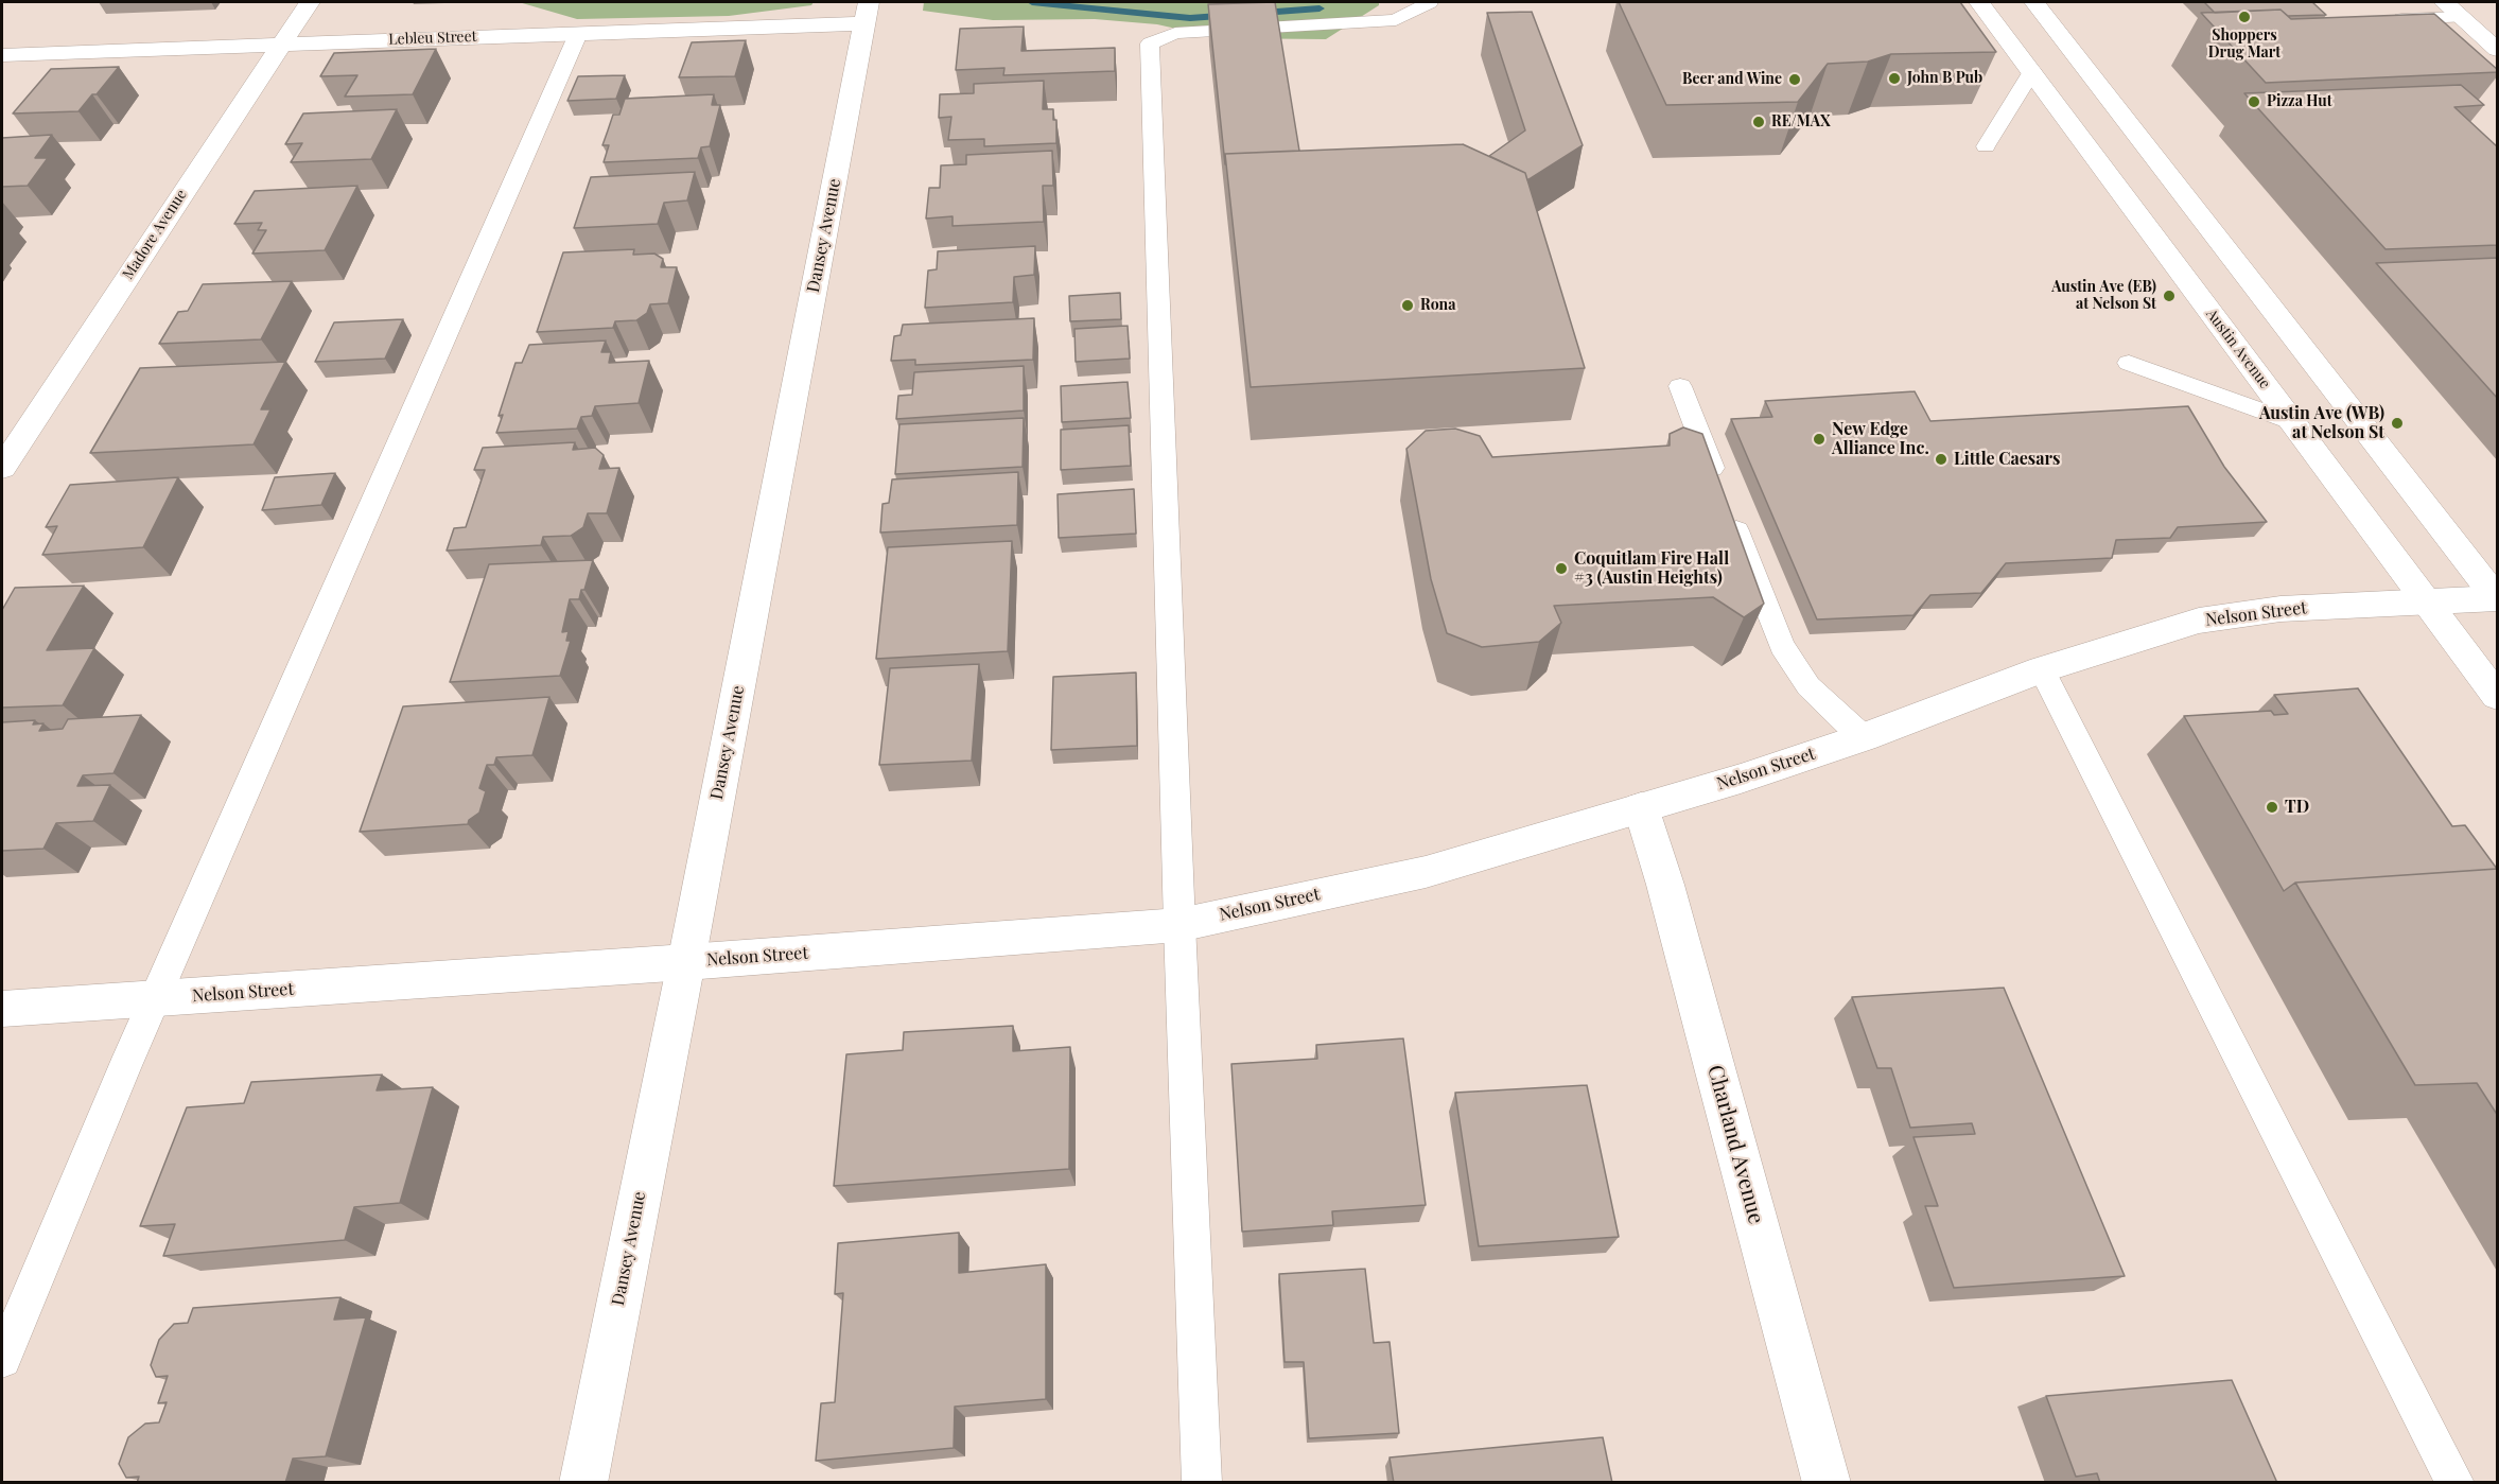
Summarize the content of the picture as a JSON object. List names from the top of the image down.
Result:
{
  "streets": {
    "street": [
      "Lebleu Street",
      "Madore Avenue",
      "Dansey Avenue",
      "Austin Avenue",
      "Nelson Street",
      "Charland Avenue"
    ]
  },
  "crossings": [
    ["Lebleu Street", "Madore Avenue"],
    ["Lebleu Street", "Dansey Avenue"],
    ["Dansey Avenue", "Nelson Street"],
    ["Austin Avenue", "Nelson Street"],
    ["Nelson Street", "Charland Avenue"]
  ],
  "places": [
    "Shoppers Drug Mart",
    "John B Pub",
    "Beer and Wine",
    "Pizza Hut",
    "RE/MAX",
    "Austin Ave (EB) at Nelson St",
    "Rona",
    "Austin Ave (WB) at Nelson St",
    "New Edge Alliance Inc.",
    "Little Caesars",
    "Coquitlam Fire Hall #3 (Austin Heights)",
    "TD"
  ]
}
